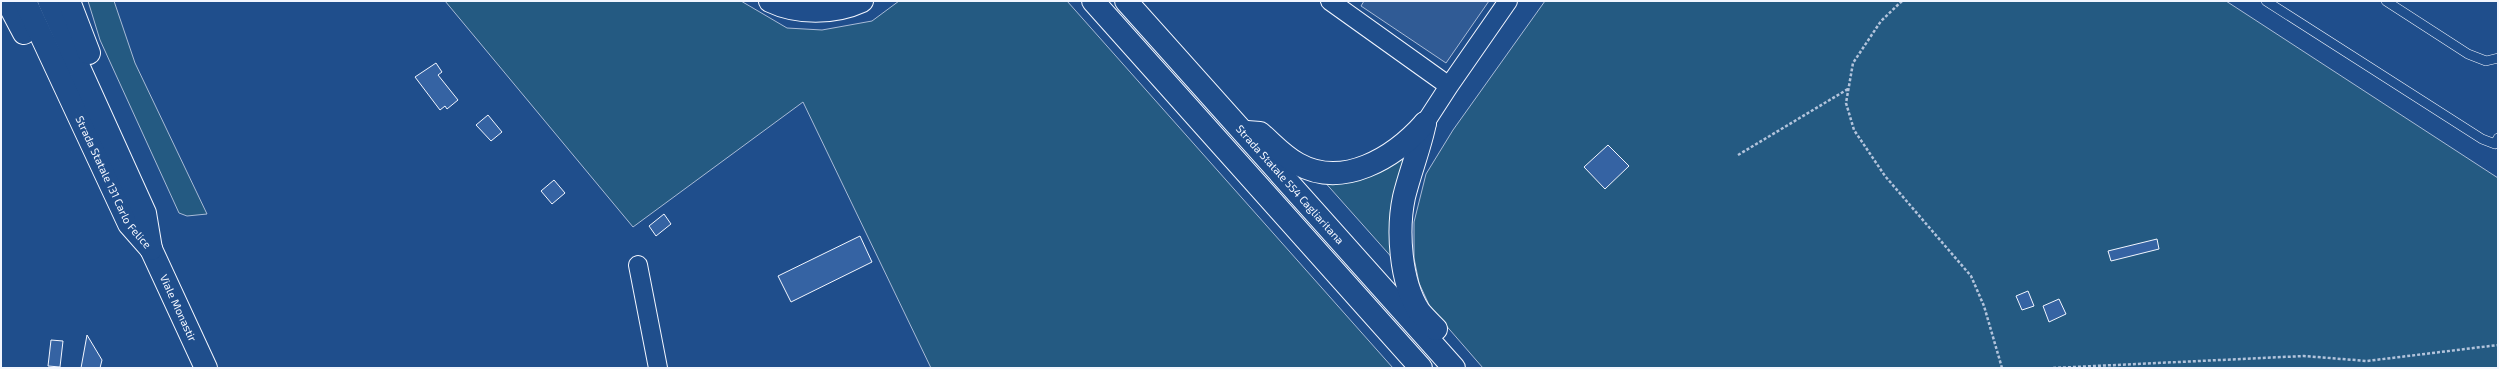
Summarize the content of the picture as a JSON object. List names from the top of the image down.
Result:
{
  "streets": {
    "main road": ["Strada Statale 131 Carlo Felice", "Strada Statale 554 Cagliaritana", "Viale Monastir"]
  },
  "crossings": [
    ["Strada Statale 131 Carlo Felice", "Viale Monastir"]
  ]
}
